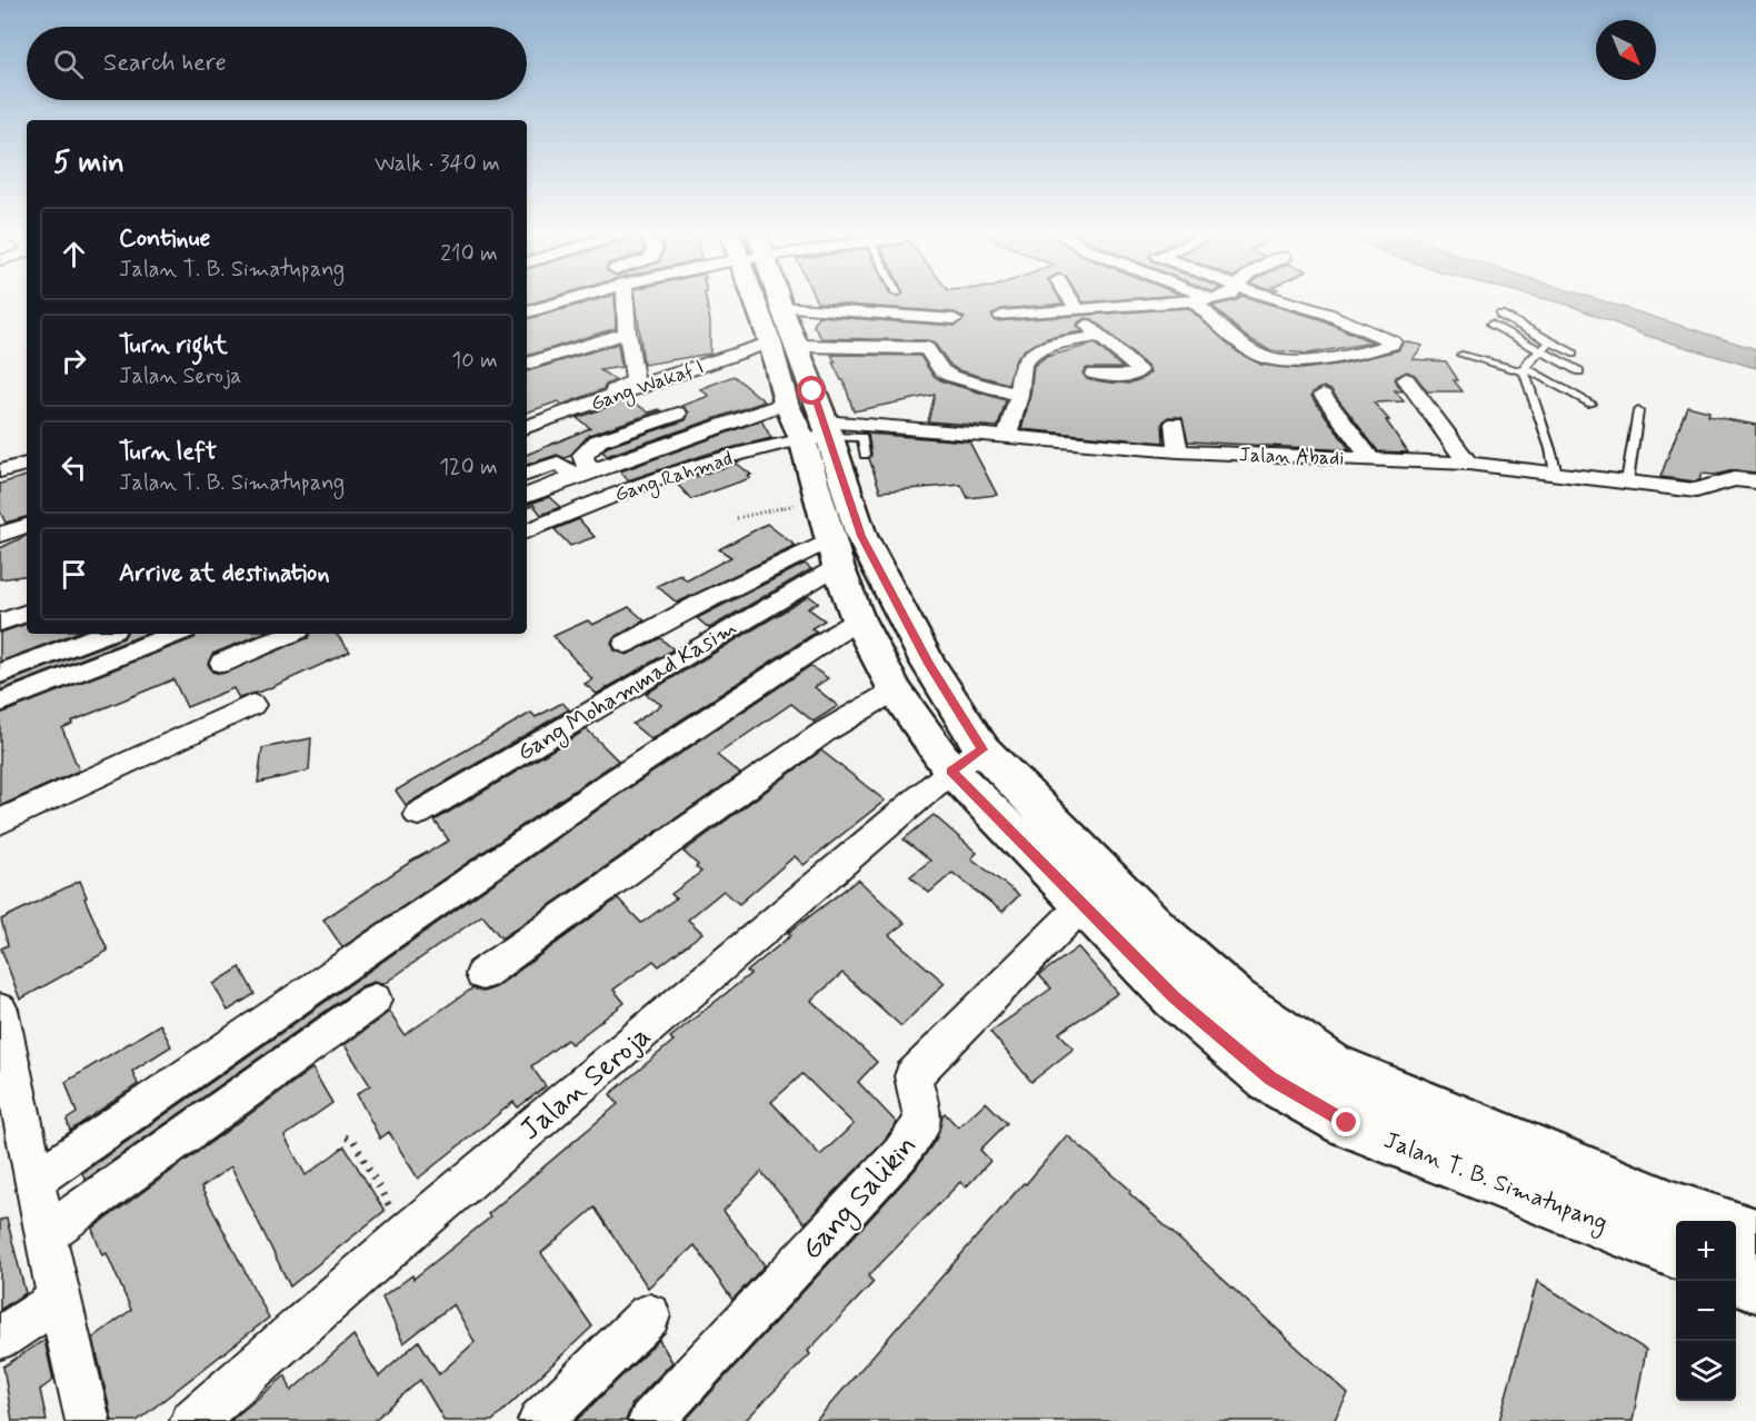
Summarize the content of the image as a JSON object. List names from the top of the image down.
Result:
{
  "streets": {
    "main road": ["Jalan T. B. Simatupang"],
    "street": [
      "Gang Wakaf I",
      "Jalan Abadi",
      "Gang Rahmad",
      "Gang Mohammad Kasim",
      "Jalan Seroja",
      "Gang Salikin"
    ]
  },
  "crossings": [
    ["Gang Wakaf I", "Jalan T. B. Simatupang"],
    ["Jalan Abadi", "Gang Rahmad"],
    ["Jalan Abadi", "Jalan T. B. Simatupang"],
    ["Gang Rahmad", "Jalan T. B. Simatupang"],
    ["Gang Mohammad Kasim", "Jalan T. B. Simatupang"],
    ["Jalan Seroja", "Jalan T. B. Simatupang"],
    ["Jalan T. B. Simatupang", "Gang Salikin"]
  ],
  "north": "bottom right",
  "page": {
    "search": "Search here",
    "heading": ["5 min", "Walk · 340 m"],
    "list": [
      ["Continue", "Jalan T. B. Simatupang", "210 m"],
      ["Turn right", "Jalan Seroja", "10 m"],
      ["Turn left", "Jalan T. B. Simatupang", "120 m"],
      "Arrive at destination"
    ],
    "map_buttons": ["+", "−"]
  }
}
